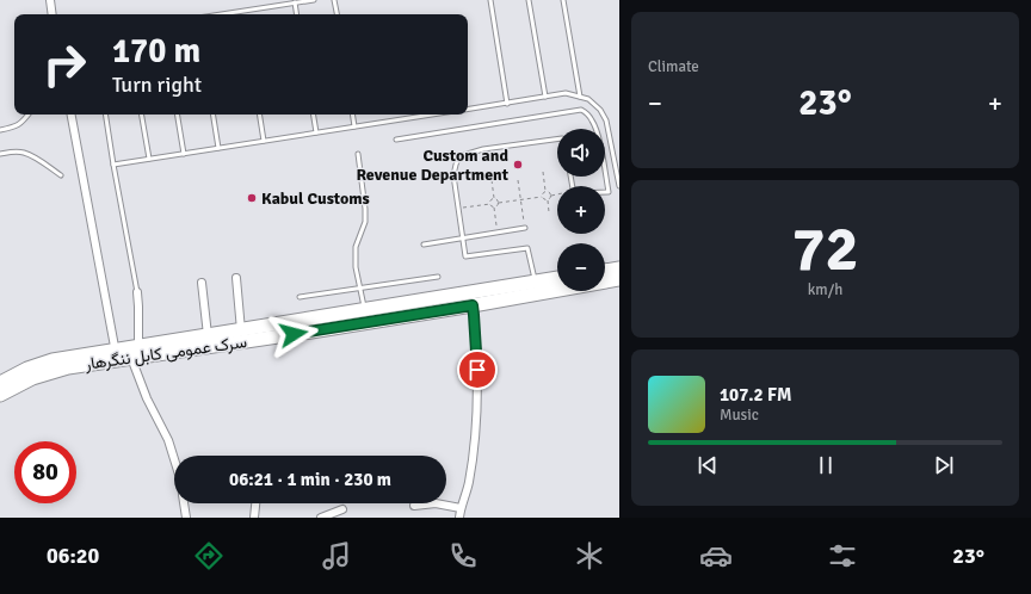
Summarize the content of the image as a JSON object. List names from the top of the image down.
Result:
{
  "streets": {
    "highway": ["سرک عمومی کابل ننگرهار"]
  },
  "places": ["Custom and Revenue Department", "Kabul Customs"],
  "page": {
    "tile": [
      "Climate",
      ["72", "km/h"]
    ],
    "turn": ["170 m", "Turn right"],
    "heat": ["−", "23°", "+"],
    "map_buttons": ["+", "−"],
    "song": ["107.2 FM", "Music"],
    "limit": "80",
    "trip": "06:21 · 1 min · 230 m",
    "tabs": ["06:20", "23°"]
  }
}
